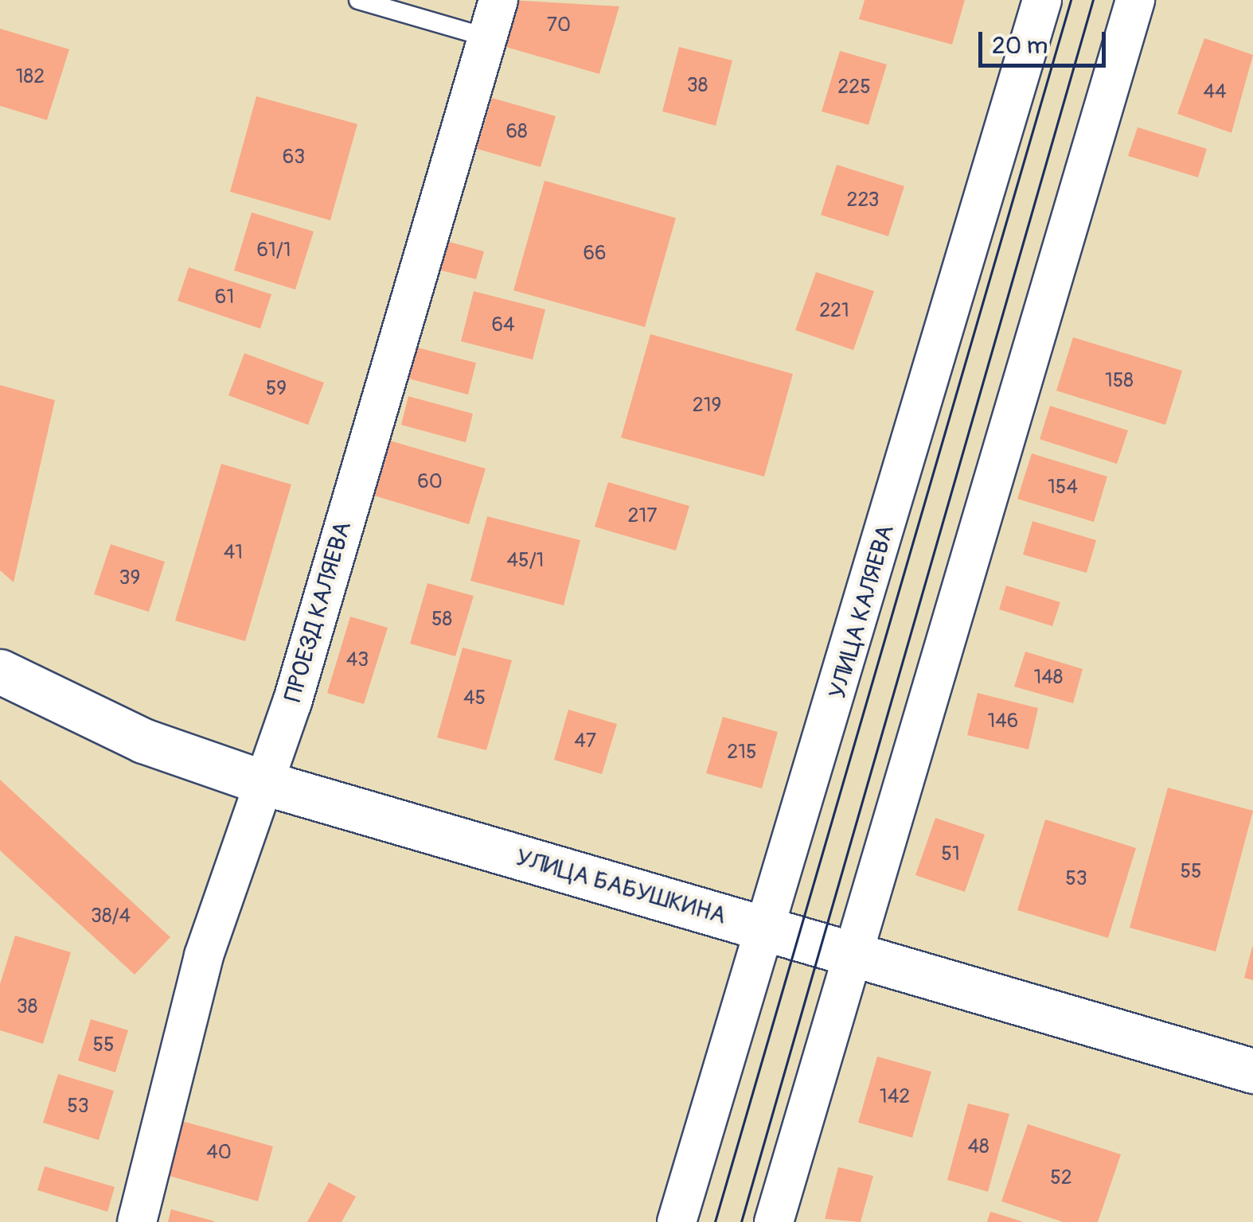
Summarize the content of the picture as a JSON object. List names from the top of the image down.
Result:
{
  "streets": {
    "street": ["ПРОЕЗД КАЛЯЕВА", "УЛИЦА КАЛЯЕВА", "УЛИЦА БАБУШКИНА"]
  },
  "crossings": [
    ["ПРОЕЗД КАЛЯЕВА", "УЛИЦА БАБУШКИНА"],
    ["УЛИЦА КАЛЯЕВА", "УЛИЦА БАБУШКИНА"]
  ],
  "house_numbers": [
    "70",
    "182",
    "38",
    "225",
    "44",
    "68",
    "63",
    "223",
    "61/1",
    "66",
    "61",
    "221",
    "64",
    "158",
    "59",
    "219",
    "60",
    "154",
    "217",
    "41",
    "45/1",
    "39",
    "58",
    "43",
    "148",
    "45",
    "146",
    "47",
    "215",
    "51",
    "55",
    "53",
    "38/4",
    "38",
    "55",
    "142",
    "53",
    "48",
    "40",
    "52"
  ],
  "scale_bar": "20 m"
}
